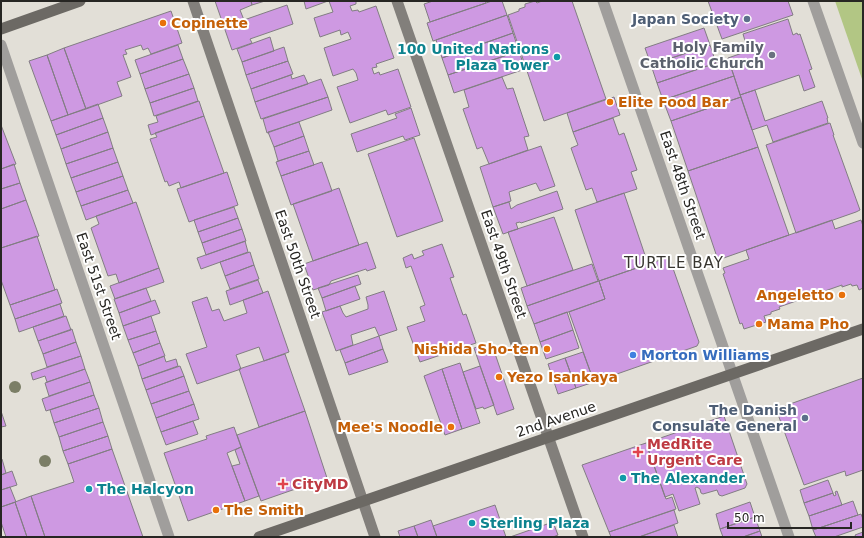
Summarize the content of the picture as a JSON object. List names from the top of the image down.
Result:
{
  "streets": {
    "main road": ["East 50th Street", "East 49th Street", "2nd Avenue"],
    "street": ["East 48th Street", "East 51st Street"]
  },
  "crossings": [
    ["East 48th Street", "2nd Avenue"],
    ["East 50th Street", "2nd Avenue"],
    ["East 49th Street", "2nd Avenue"]
  ],
  "districts": ["TURTLE BAY"],
  "places": {
    "other": [
      "Japan Society",
      "Copinette",
      "Holy Family Catholic Church",
      "100 United Nations Plaza Tower",
      "Elite Food Bar",
      "Angeletto",
      "Mama Pho",
      "Nishida Sho-ten",
      "Morton Williams",
      "Yezo Isankaya",
      "The Danish Consulate General",
      "Mee's Noodle",
      "The Alexander",
      "The Halcyon",
      "The Smith",
      "Sterling Plaza"
    ],
    "health": ["MedRite Urgent Care", "CityMD"]
  },
  "scale_bar": "50 m"
}
